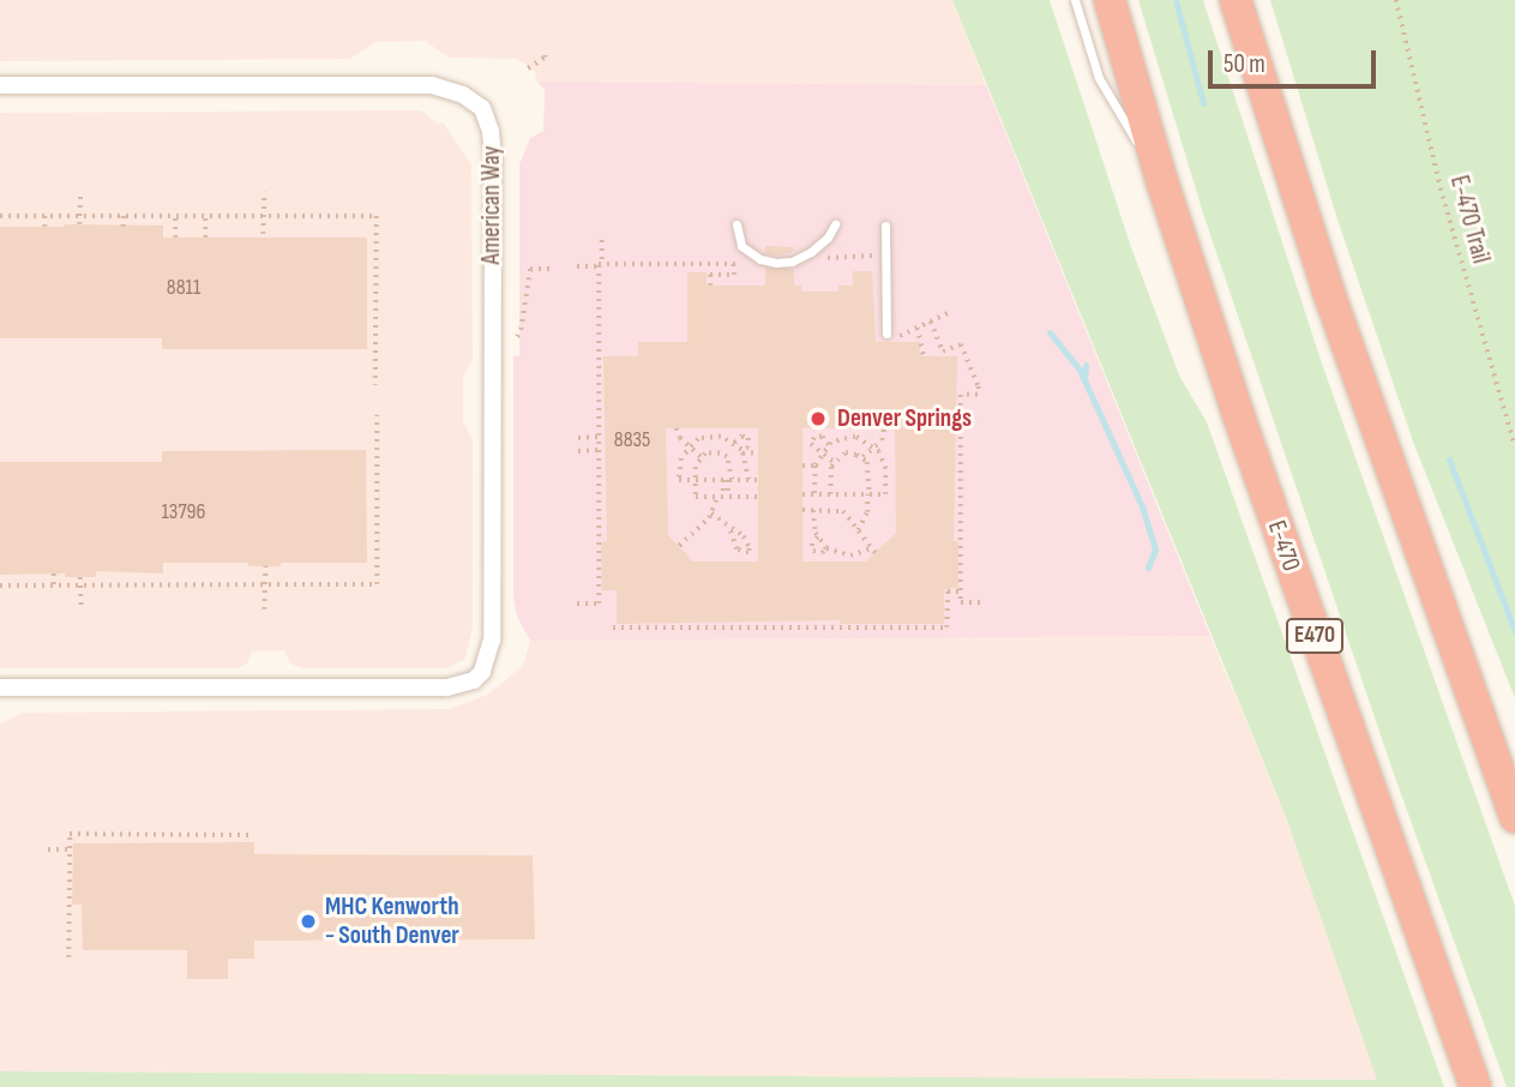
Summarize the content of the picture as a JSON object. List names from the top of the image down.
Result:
{
  "streets": {
    "highway": ["E-470", "E470"],
    "street": ["American Way"],
    "path": ["E-470 Trail"]
  },
  "places": ["Denver Springs", "MHC Kenworth - South Denver"],
  "house_numbers": ["8811", "8835", "13796"],
  "scale_bar": "50 m"
}
